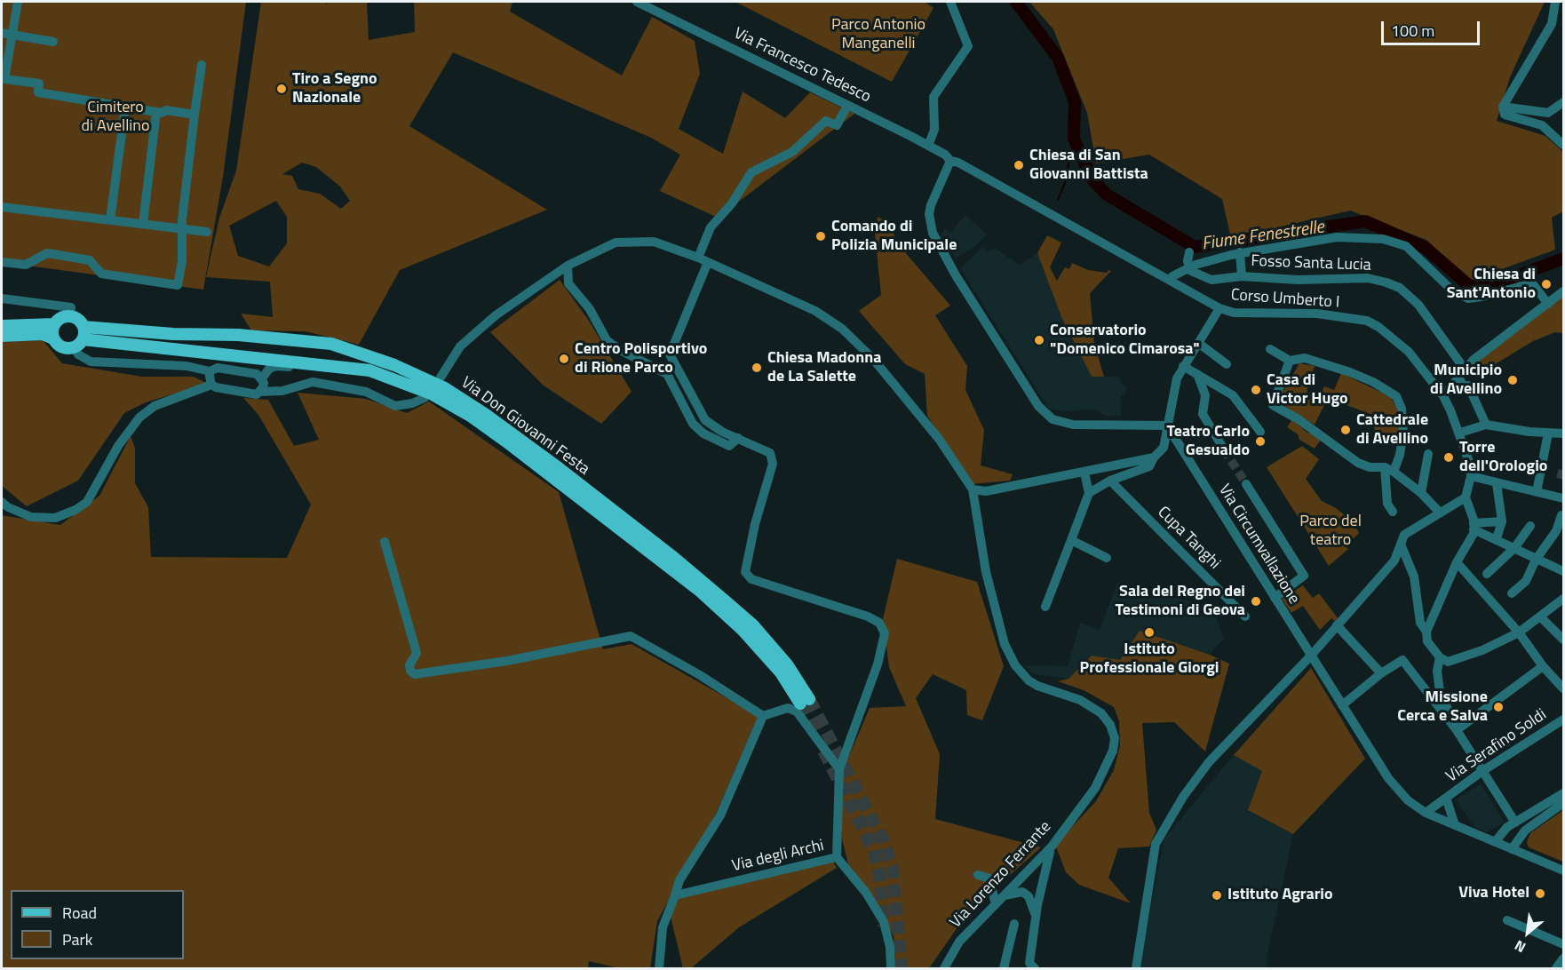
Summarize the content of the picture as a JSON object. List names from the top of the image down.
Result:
{
  "streets": {
    "main road": ["Via Don Giovanni Festa"],
    "street": [
      "Via Francesco Tedesco",
      "Fosso Santa Lucia",
      "Corso Umberto I",
      "Cupa Tanghi",
      "Via Circumvallazione",
      "Via Serafino Soldi",
      "Via degli Archi",
      "Via Lorenzo Ferrante"
    ]
  },
  "crossings": [
    ["Via Francesco Tedesco", "Corso Umberto I"],
    ["Via Circumvallazione", "Via Serafino Soldi"]
  ],
  "water": ["Fiume Fenestrelle"],
  "parks": ["Parco Antonio Manganelli", "Cimitero di Avellino", "Parco del teatro"],
  "places": [
    "Tiro a Segno Nazionale",
    "Chiesa di San Giovanni Battista",
    "Comando di Polizia Municipale",
    "Chiesa di Sant'Antonio",
    "Conservatorio \"Domenico Cimarosa\"",
    "Centro Polisportivo di Rione Parco",
    "Chiesa Madonna de La Salette",
    "Municipio di Avellino",
    "Casa di Victor Hugo",
    "Cattedrale di Avellino",
    "Teatro Carlo Gesualdo",
    "Torre dell'Orologio",
    "Sala del Regno dei Testimoni di Geova",
    "Istituto Professionale Giorgi",
    "Missione Cerca e Salva",
    "Viva Hotel",
    "Istituto Agrario"
  ],
  "legend": ["Road", "Park"],
  "scale_bar": "100 m",
  "north": "bottom left"
}
